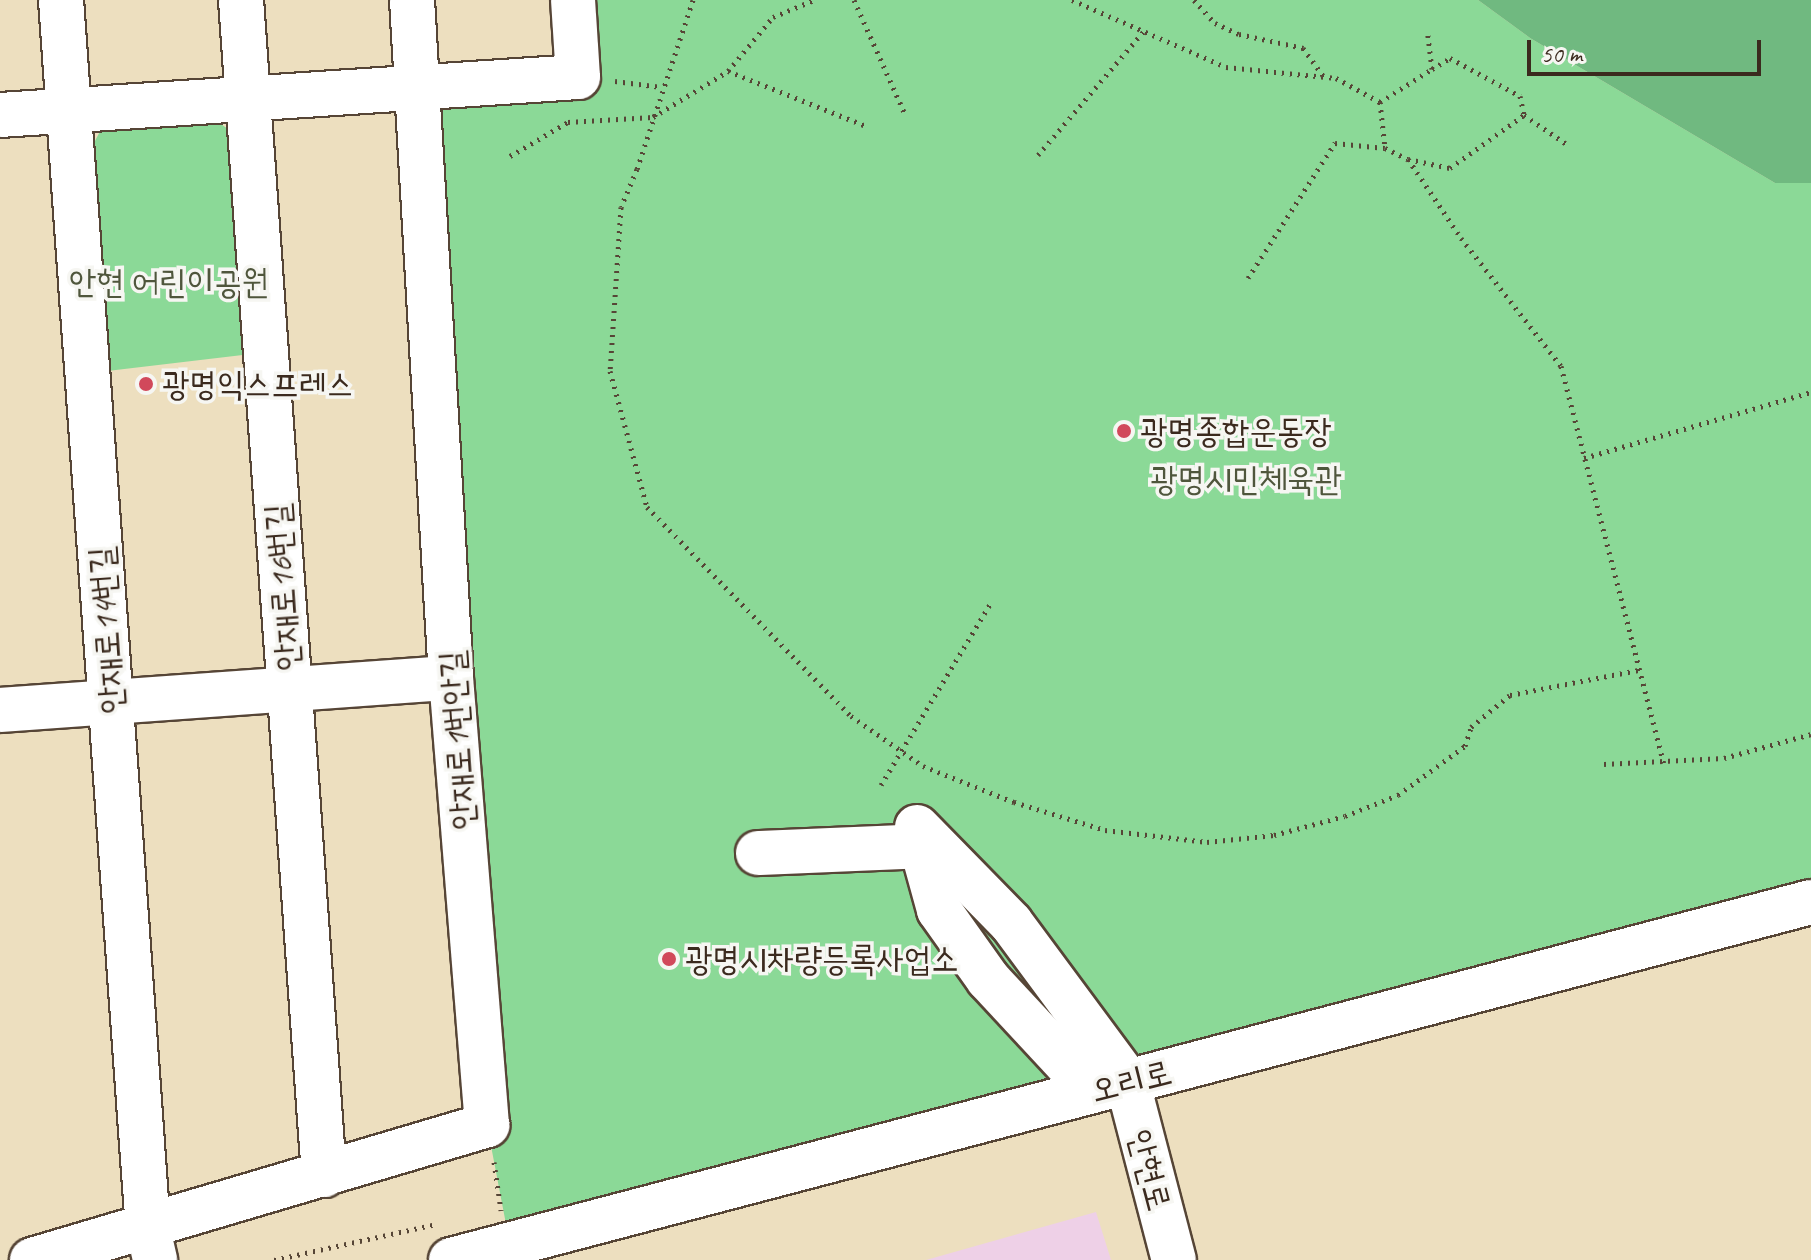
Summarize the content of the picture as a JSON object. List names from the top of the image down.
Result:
{
  "streets": {
    "street": [
      "안재로16번길",
      "안재로14번길",
      "안재로1번안길",
      "오리로",
      "안현로"
    ]
  },
  "crossings": [
    ["오리로", "안현로"]
  ],
  "parks": ["안현 어린이공원", "광명시민체육관"],
  "places": ["광명익스프레스", "광명종합운동장", "광명시차량등록사업소"],
  "scale_bar": "50 m"
}
